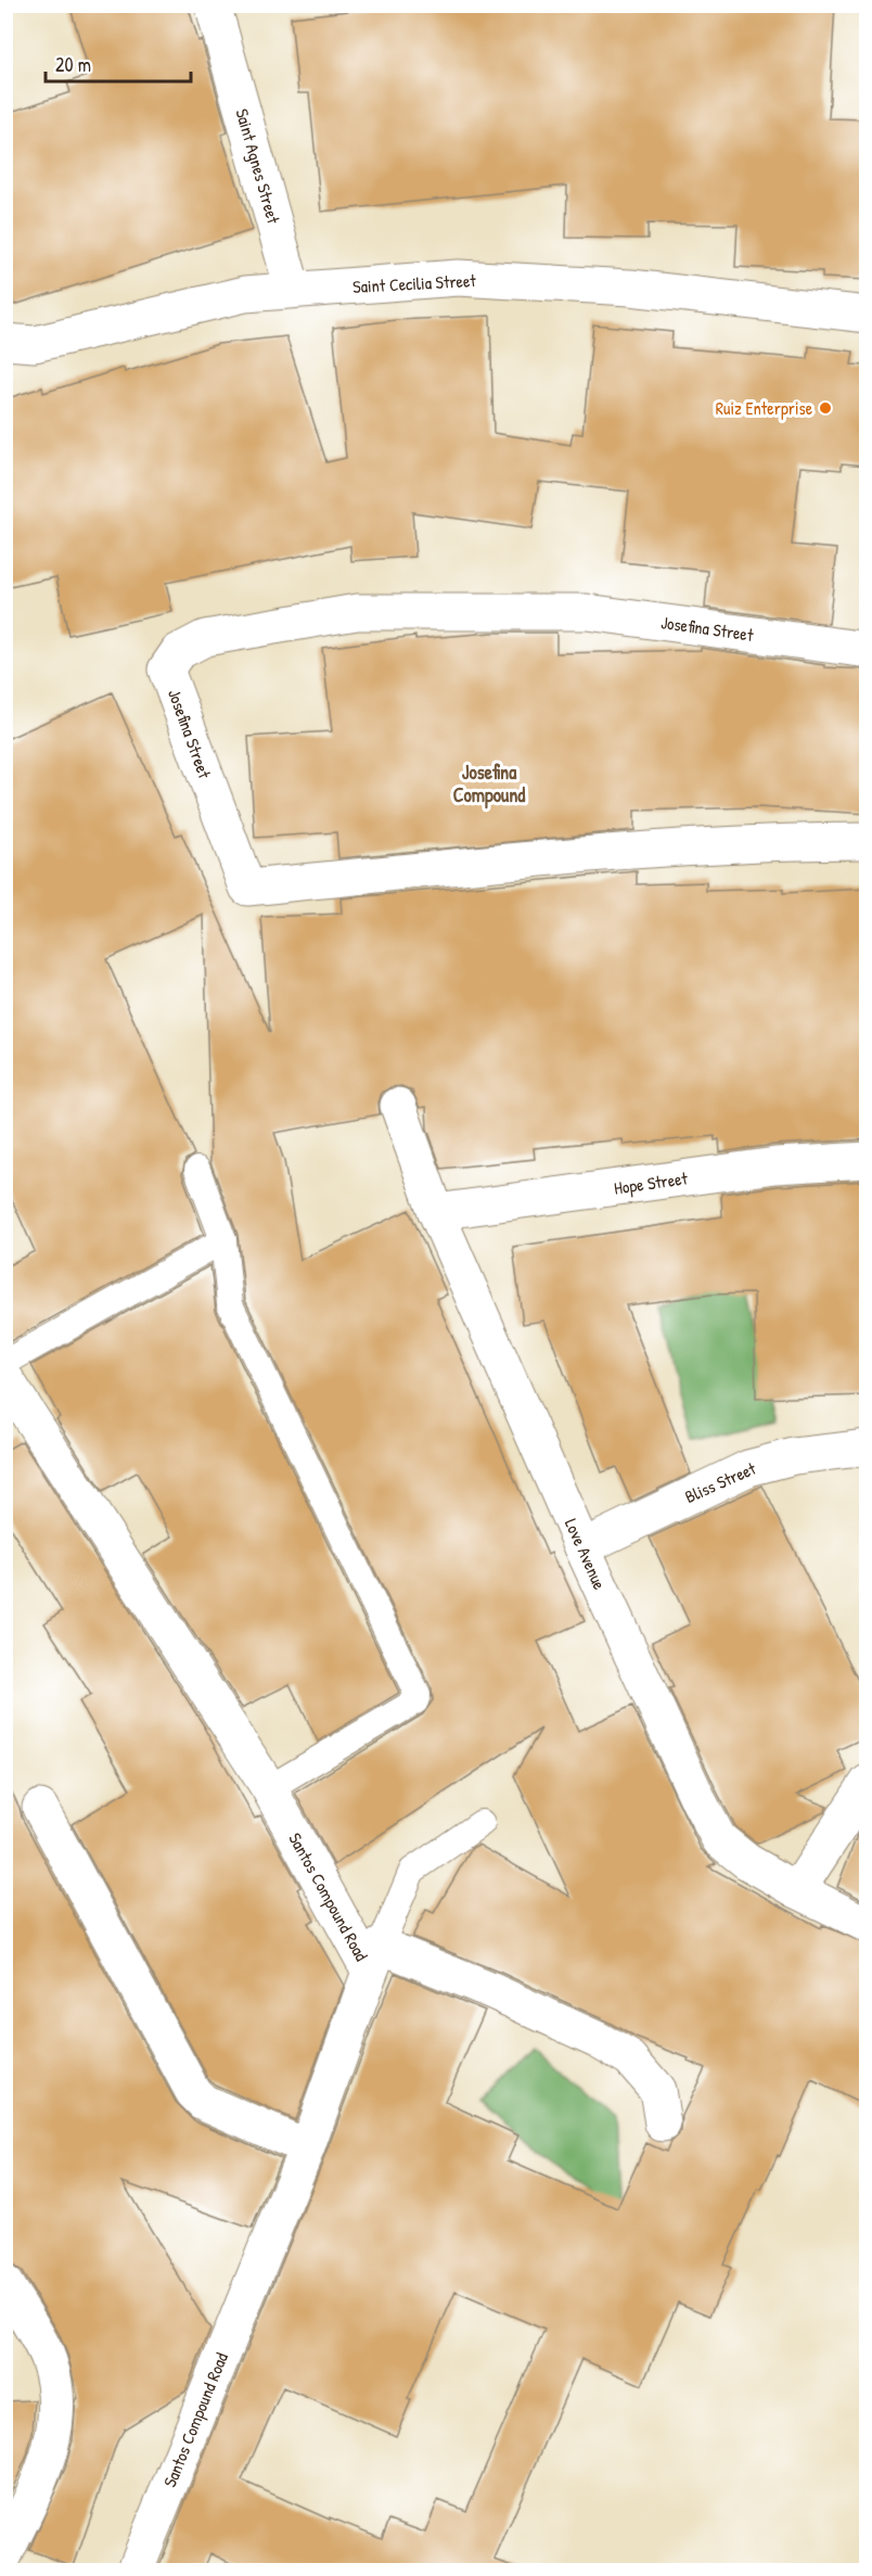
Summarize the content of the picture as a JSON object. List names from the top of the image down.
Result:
{
  "streets": {
    "street": [
      "Saint Agnes Street",
      "Saint Cecilia Street",
      "Josefina Street",
      "Hope Street",
      "Bliss Street",
      "Love Avenue",
      "Santos Compound Road"
    ]
  },
  "crossings": [
    ["Saint Agnes Street", "Saint Cecilia Street"],
    ["Hope Street", "Love Avenue"],
    ["Bliss Street", "Love Avenue"]
  ],
  "districts": ["Josefina Compound"],
  "places": ["Ruiz Enterprise"],
  "scale_bar": "20 m"
}
